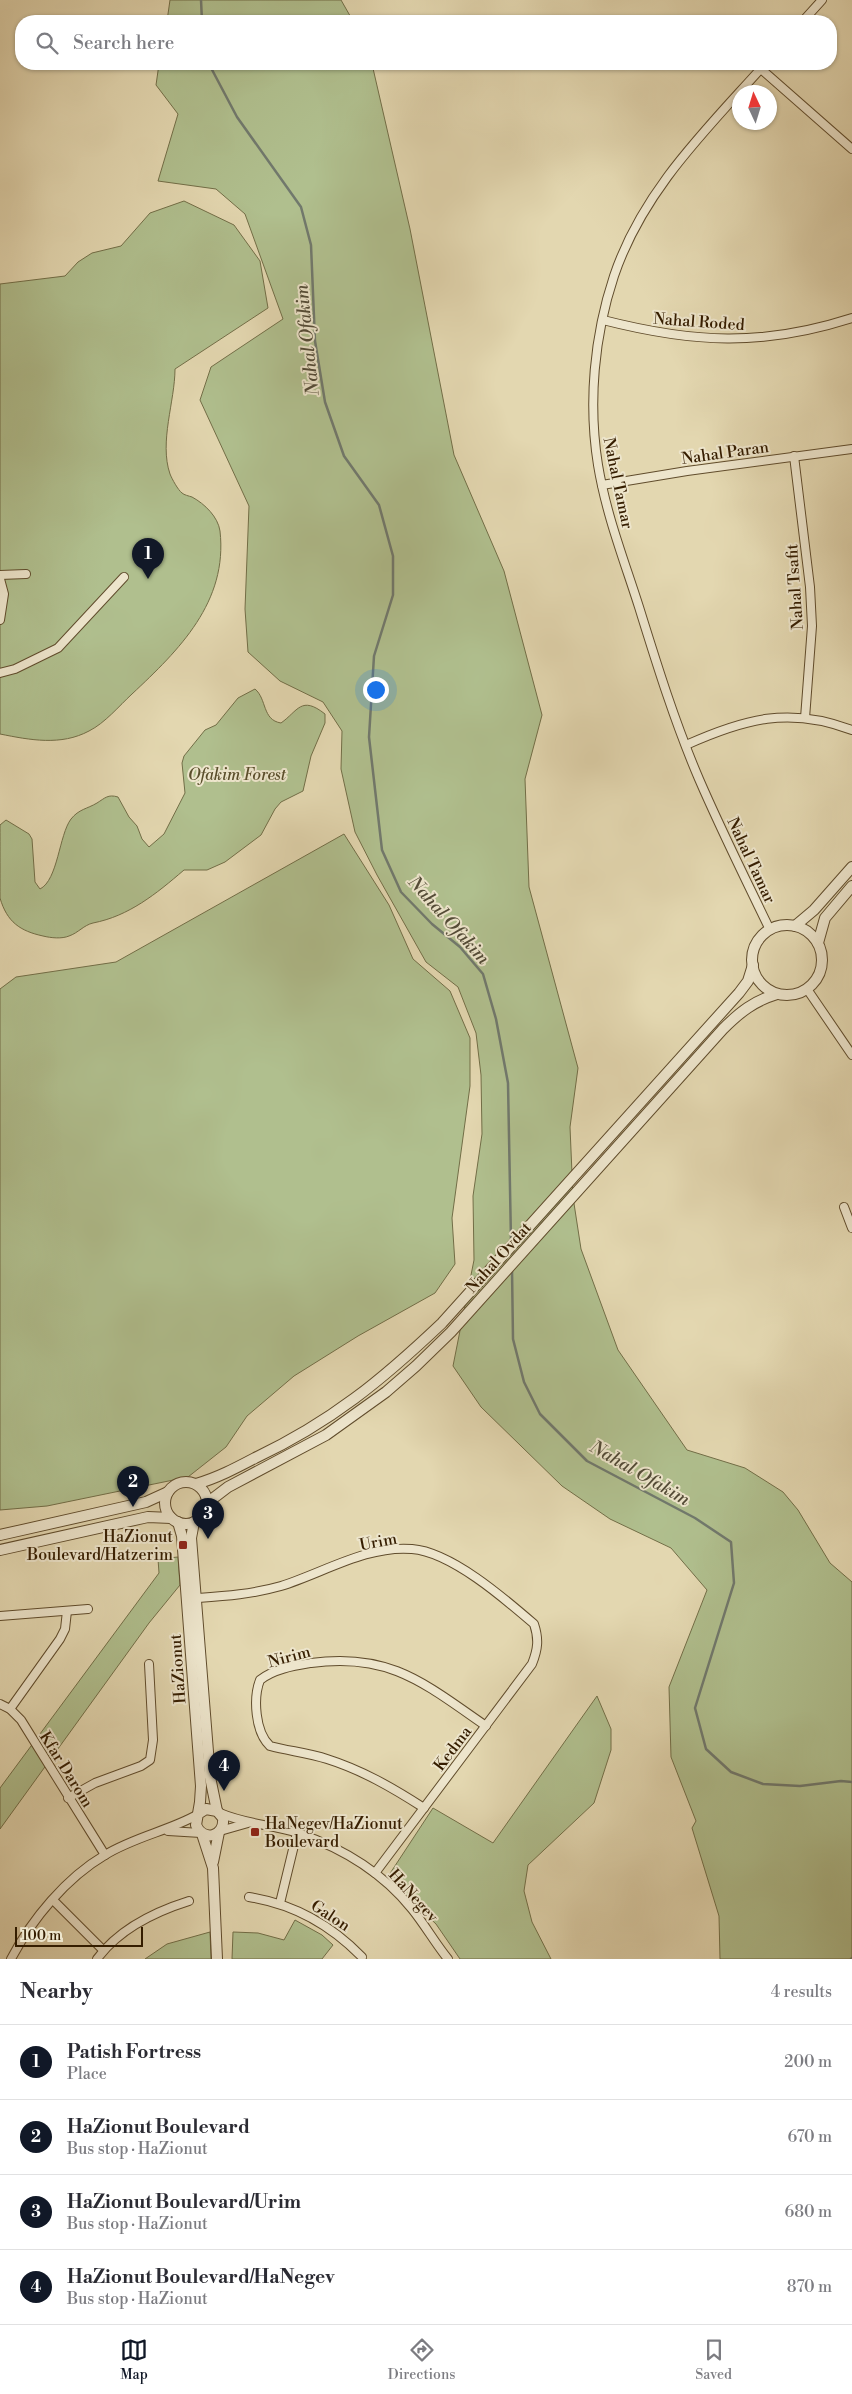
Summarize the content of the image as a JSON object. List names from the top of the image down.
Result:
{
  "streets": {
    "street": [
      "Nahal Roded",
      "Nahal Paran",
      "Nahal Tamar",
      "Nahal Tsafit",
      "Nahal Ovdat",
      "Urim",
      "Nirim",
      "HaZionut",
      "Kedma",
      "Kfar Darom",
      "HaNegev",
      "Galon"
    ]
  },
  "crossings": [
    ["Nahal Roded", "Nahal Tamar"],
    ["Nahal Paran", "Nahal Tamar"],
    ["Nahal Paran", "Nahal Tsafit"],
    ["Nahal Tamar", "Nahal Ovdat"],
    ["Nahal Ovdat", "HaZionut"],
    ["Urim", "HaZionut"],
    ["Urim", "Kedma"],
    ["Nirim", "Kedma"],
    ["HaZionut", "HaNegev"],
    ["Kedma", "HaNegev"]
  ],
  "water": ["Nahal Ofakim"],
  "parks": ["Ofakim Forest"],
  "places": {
    "transit": ["HaZionut Boulevard/Hatzerim", "HaNegev/HaZionut Boulevard"]
  },
  "scale_bar": "100 m",
  "north": "top",
  "page": {
    "search": "Search here",
    "pins": [
      "1",
      "2",
      "3",
      "4"
    ],
    "scale": "100 m",
    "heading": ["Nearby", "4 results"],
    "list": [
      {
        "mark": "1",
        "name": "Patish Fortress",
        "note": "Place",
        "value": "200 m"
      },
      {
        "mark": "2",
        "name": "HaZionut Boulevard",
        "note": "Bus stop · HaZionut",
        "value": "670 m"
      },
      {
        "mark": "3",
        "name": "HaZionut Boulevard/Urim",
        "note": "Bus stop · HaZionut",
        "value": "680 m"
      },
      {
        "mark": "4",
        "name": "HaZionut Boulevard/HaNegev",
        "note": "Bus stop · HaZionut",
        "value": "870 m"
      }
    ],
    "nav": ["Map", "Directions", "Saved"]
  }
}
